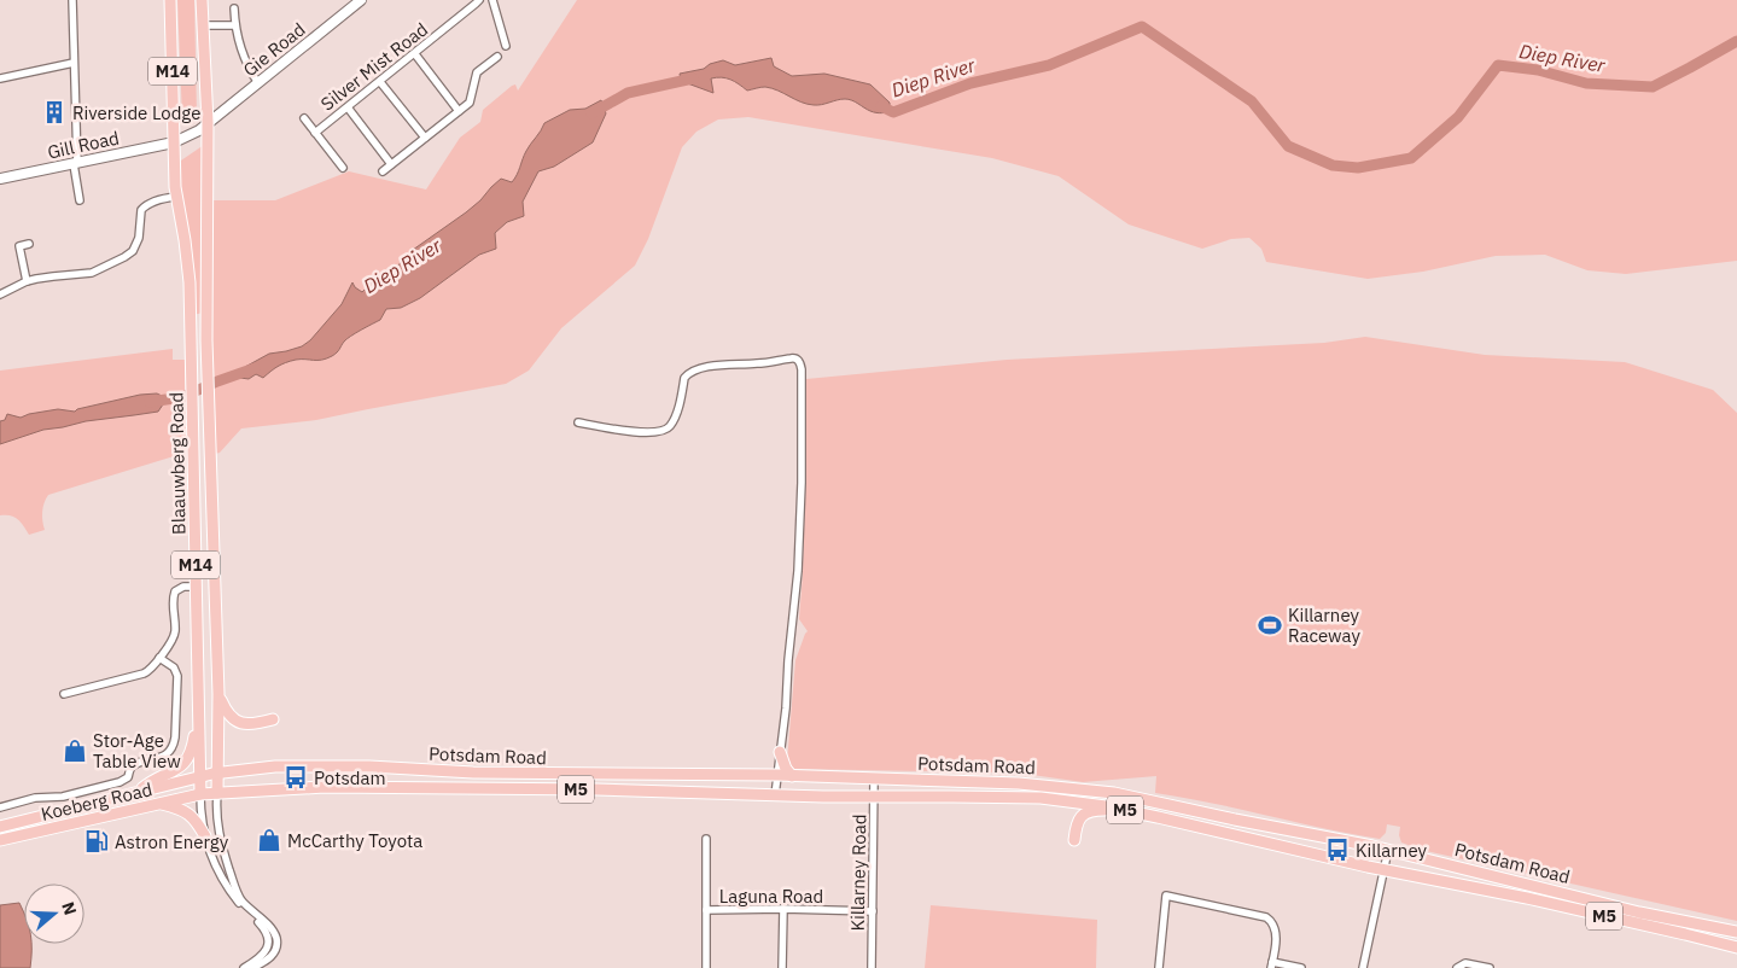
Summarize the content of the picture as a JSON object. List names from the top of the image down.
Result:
{
  "streets": {
    "main road": [
      "M14",
      "Blaauwberg Road",
      "Potsdam Road",
      "M5",
      "Koeberg Road"
    ],
    "street": [
      "Gie Road",
      "Silver Mist Road",
      "Gill Road",
      "Killarney Road",
      "Laguna Road"
    ]
  },
  "crossings": [
    ["Gie Road", "Gill Road"],
    ["Gie Road", "Blaauwberg Road"],
    ["Gill Road", "Blaauwberg Road"],
    ["Blaauwberg Road", "Potsdam Road"],
    ["Blaauwberg Road", "Koeberg Road"],
    ["Potsdam Road", "Koeberg Road"],
    ["Potsdam Road", "Killarney Road"],
    ["Killarney Road", "Laguna Road"]
  ],
  "water": ["Diep River"],
  "places": {
    "building": ["Riverside Lodge"],
    "sports": ["Killarney Raceway"],
    "shop": ["Stor-Age Table View", "McCarthy Toyota"],
    "bus stop": ["Potsdam", "Killarney"],
    "fuel station": ["Astron Energy"]
  },
  "north": "right"
}
